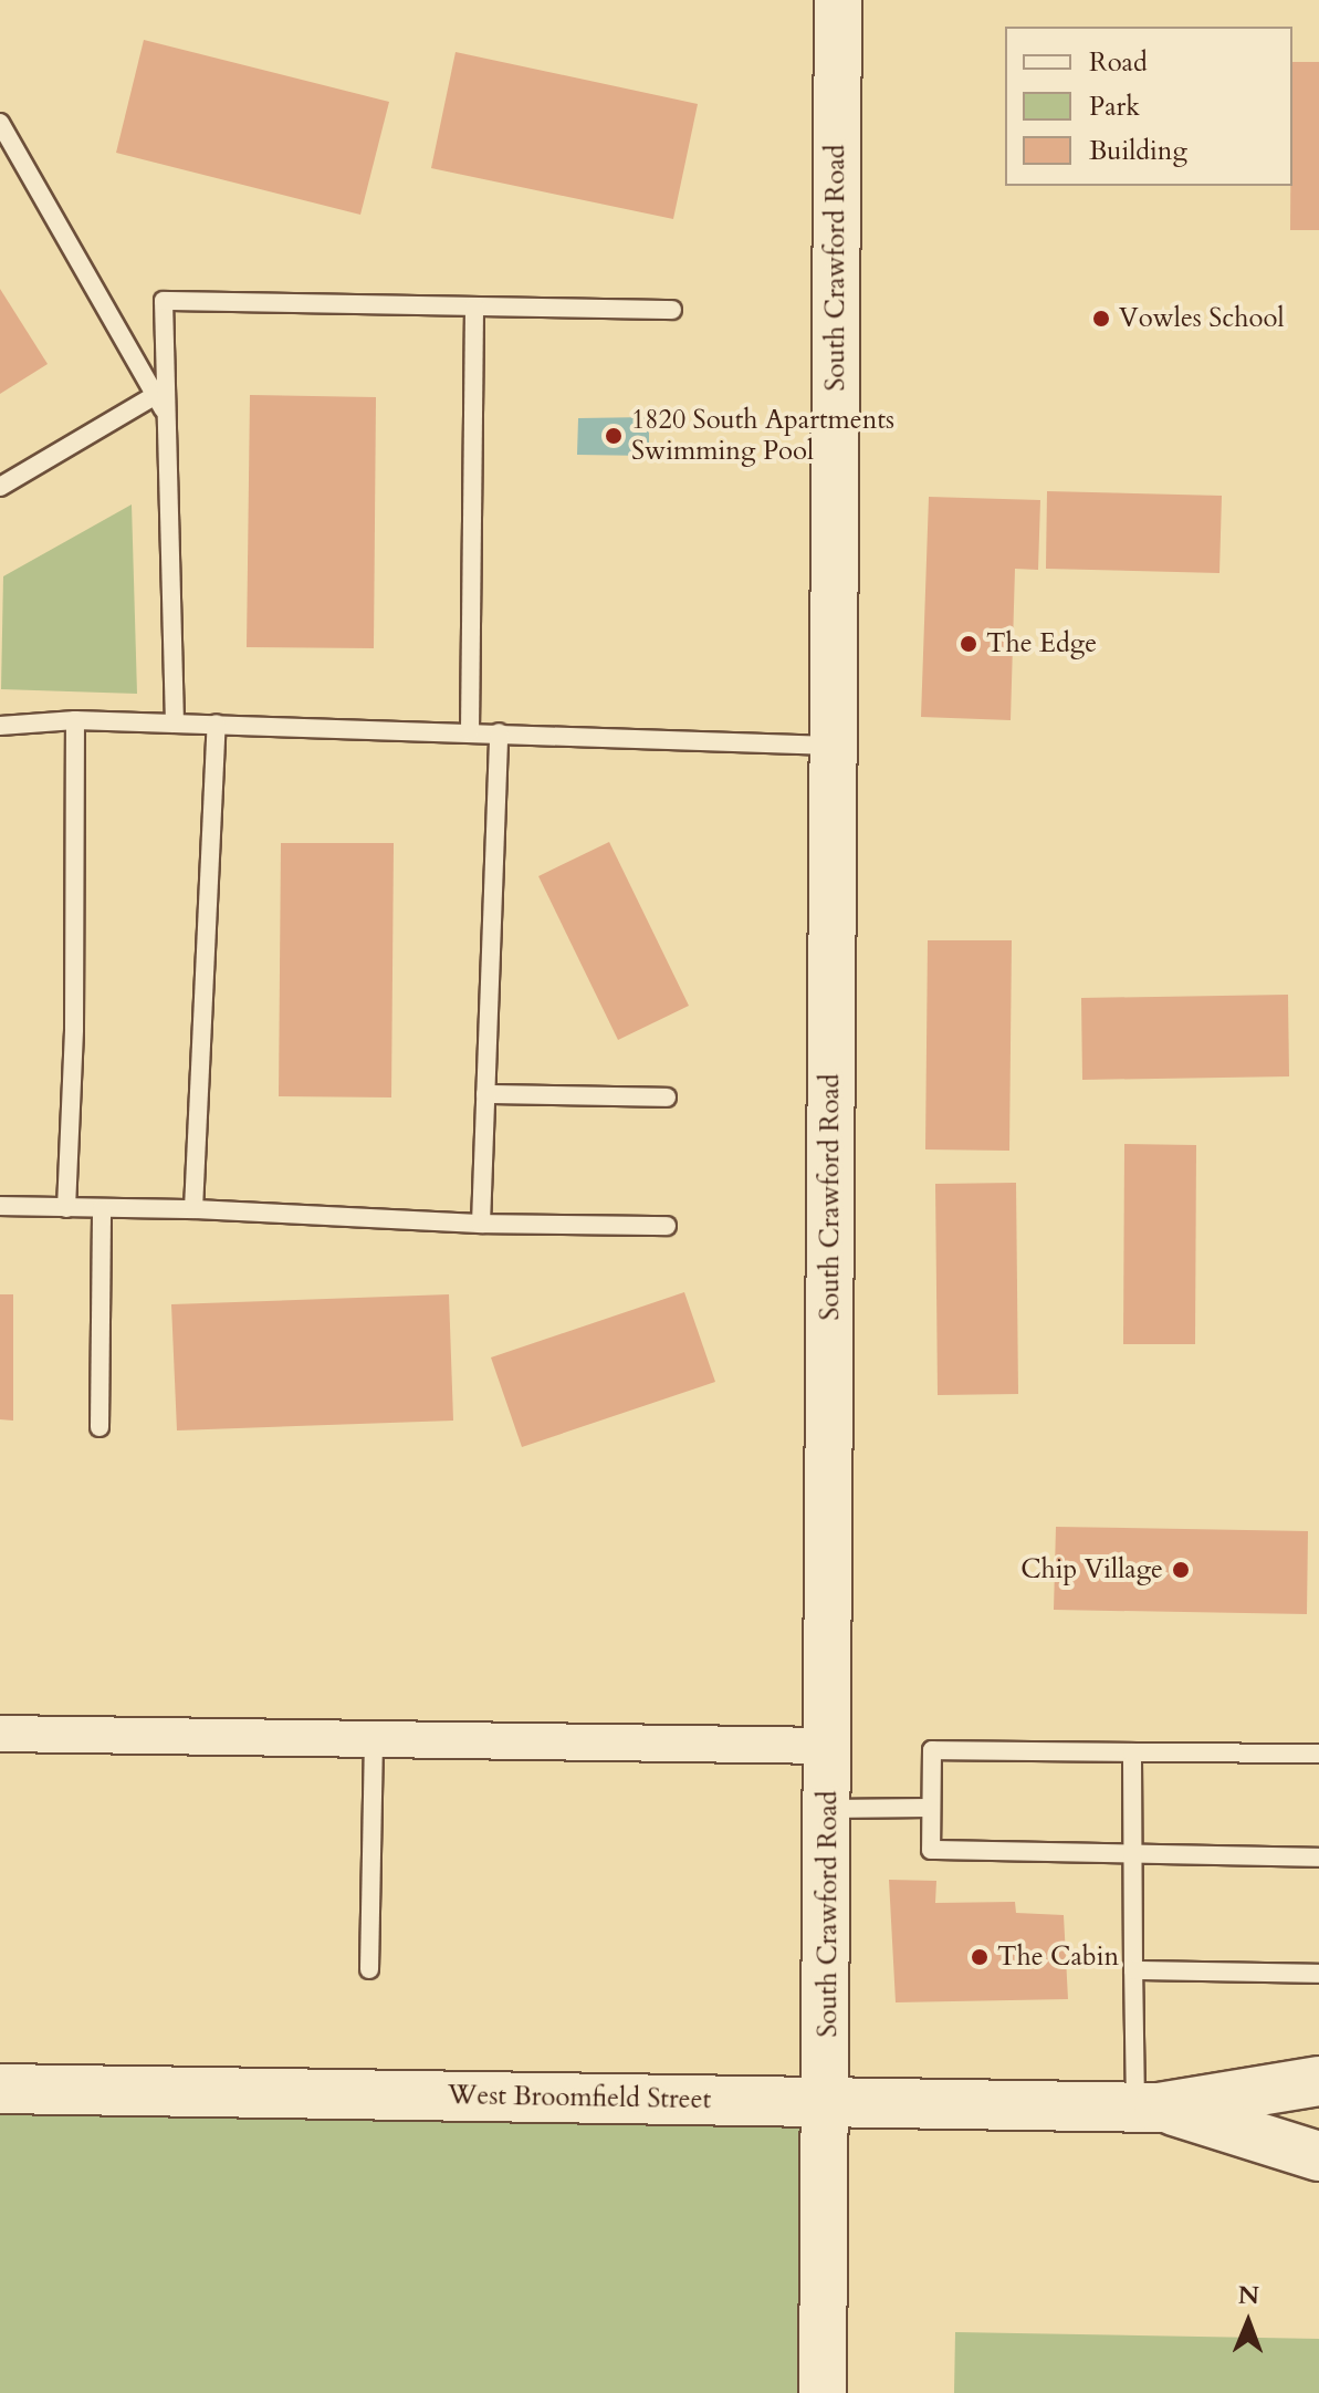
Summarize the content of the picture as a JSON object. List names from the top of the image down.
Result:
{
  "streets": {
    "main road": ["West Broomfield Street"],
    "street": ["South Crawford Road"]
  },
  "crossings": [
    ["South Crawford Road", "West Broomfield Street"]
  ],
  "places": [
    "Vowles School",
    "1820 South Apartments Swimming Pool",
    "The Edge",
    "Chip Village",
    "The Cabin"
  ],
  "legend": ["Road", "Park", "Building"],
  "north": "top"
}
